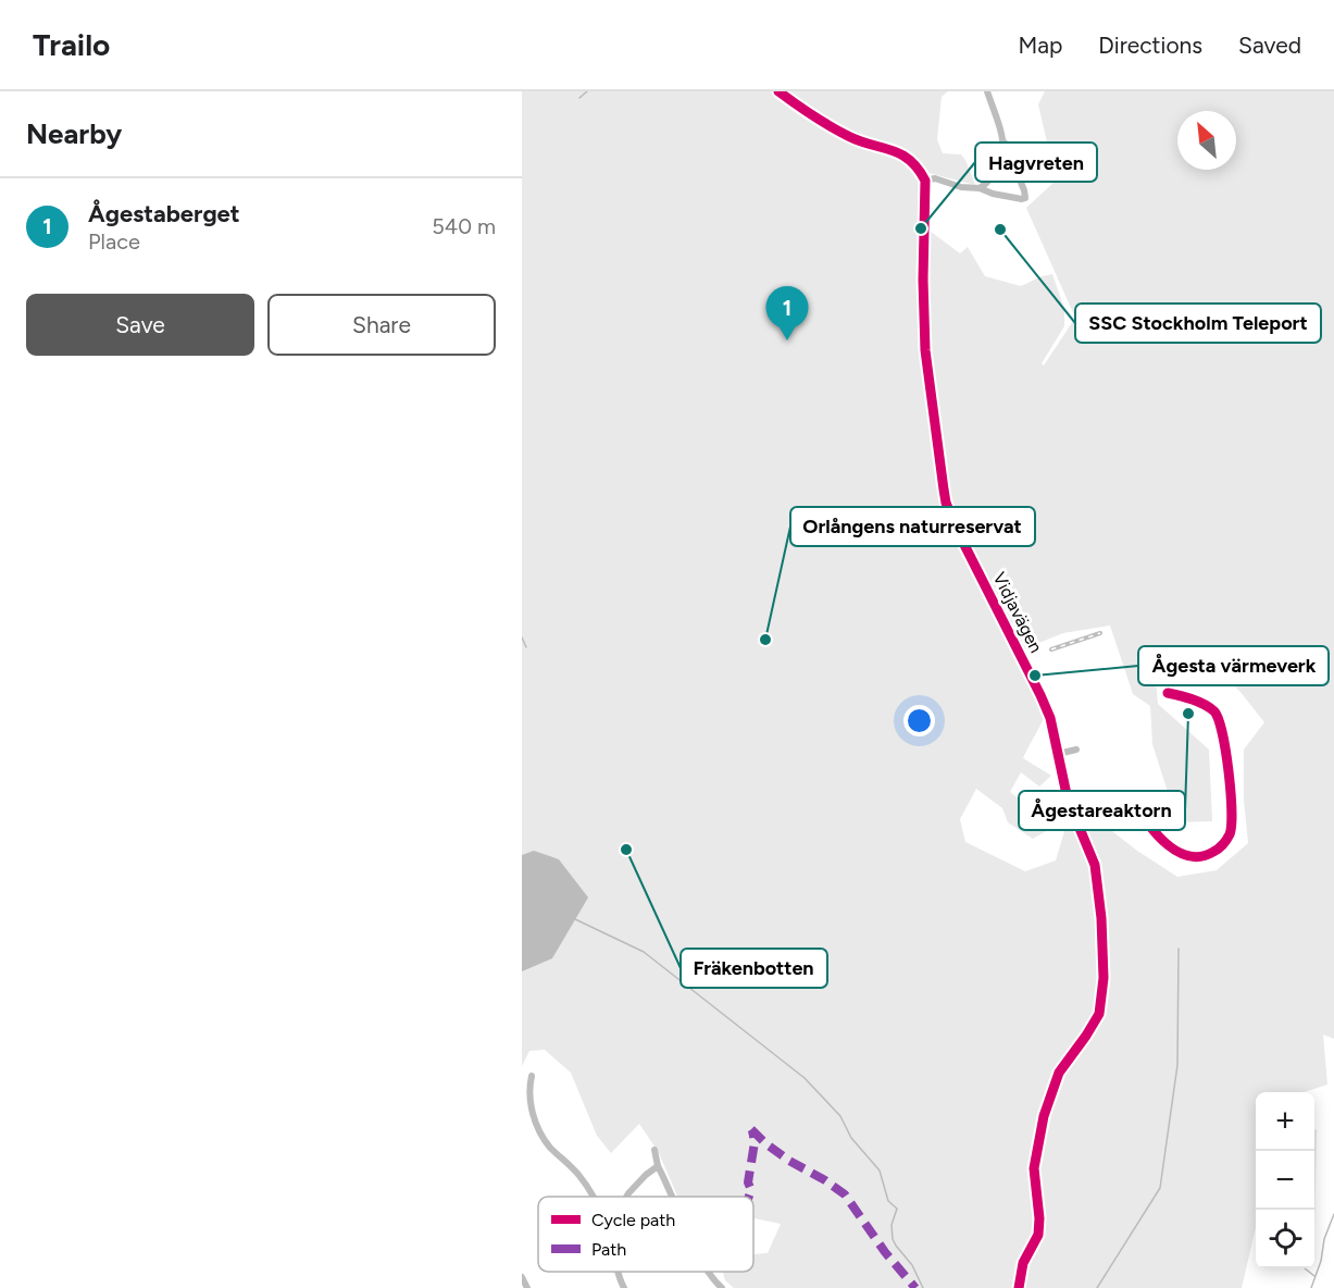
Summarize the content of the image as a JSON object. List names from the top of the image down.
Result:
{
  "streets": {
    "street": ["Vidjavägen"]
  },
  "places": [
    "Hagvreten",
    "SSC Stockholm Teleport",
    "Orlångens naturreservat",
    "Ågesta värmeverk",
    "Ågestareaktorn",
    "Fräkenbotten"
  ],
  "legend": ["Cycle path", "Path"],
  "north": "top left",
  "page": {
    "header": "Trailo",
    "nav": ["Map", "Directions", "Saved"],
    "heading": "Nearby",
    "list": [
      {
        "mark": "1",
        "name": "Ågestaberget",
        "note": "Place",
        "value": "540 m"
      }
    ],
    "buttons": ["Save", "Share"],
    "pins": "1",
    "map_buttons": ["+", "−"]
  }
}
